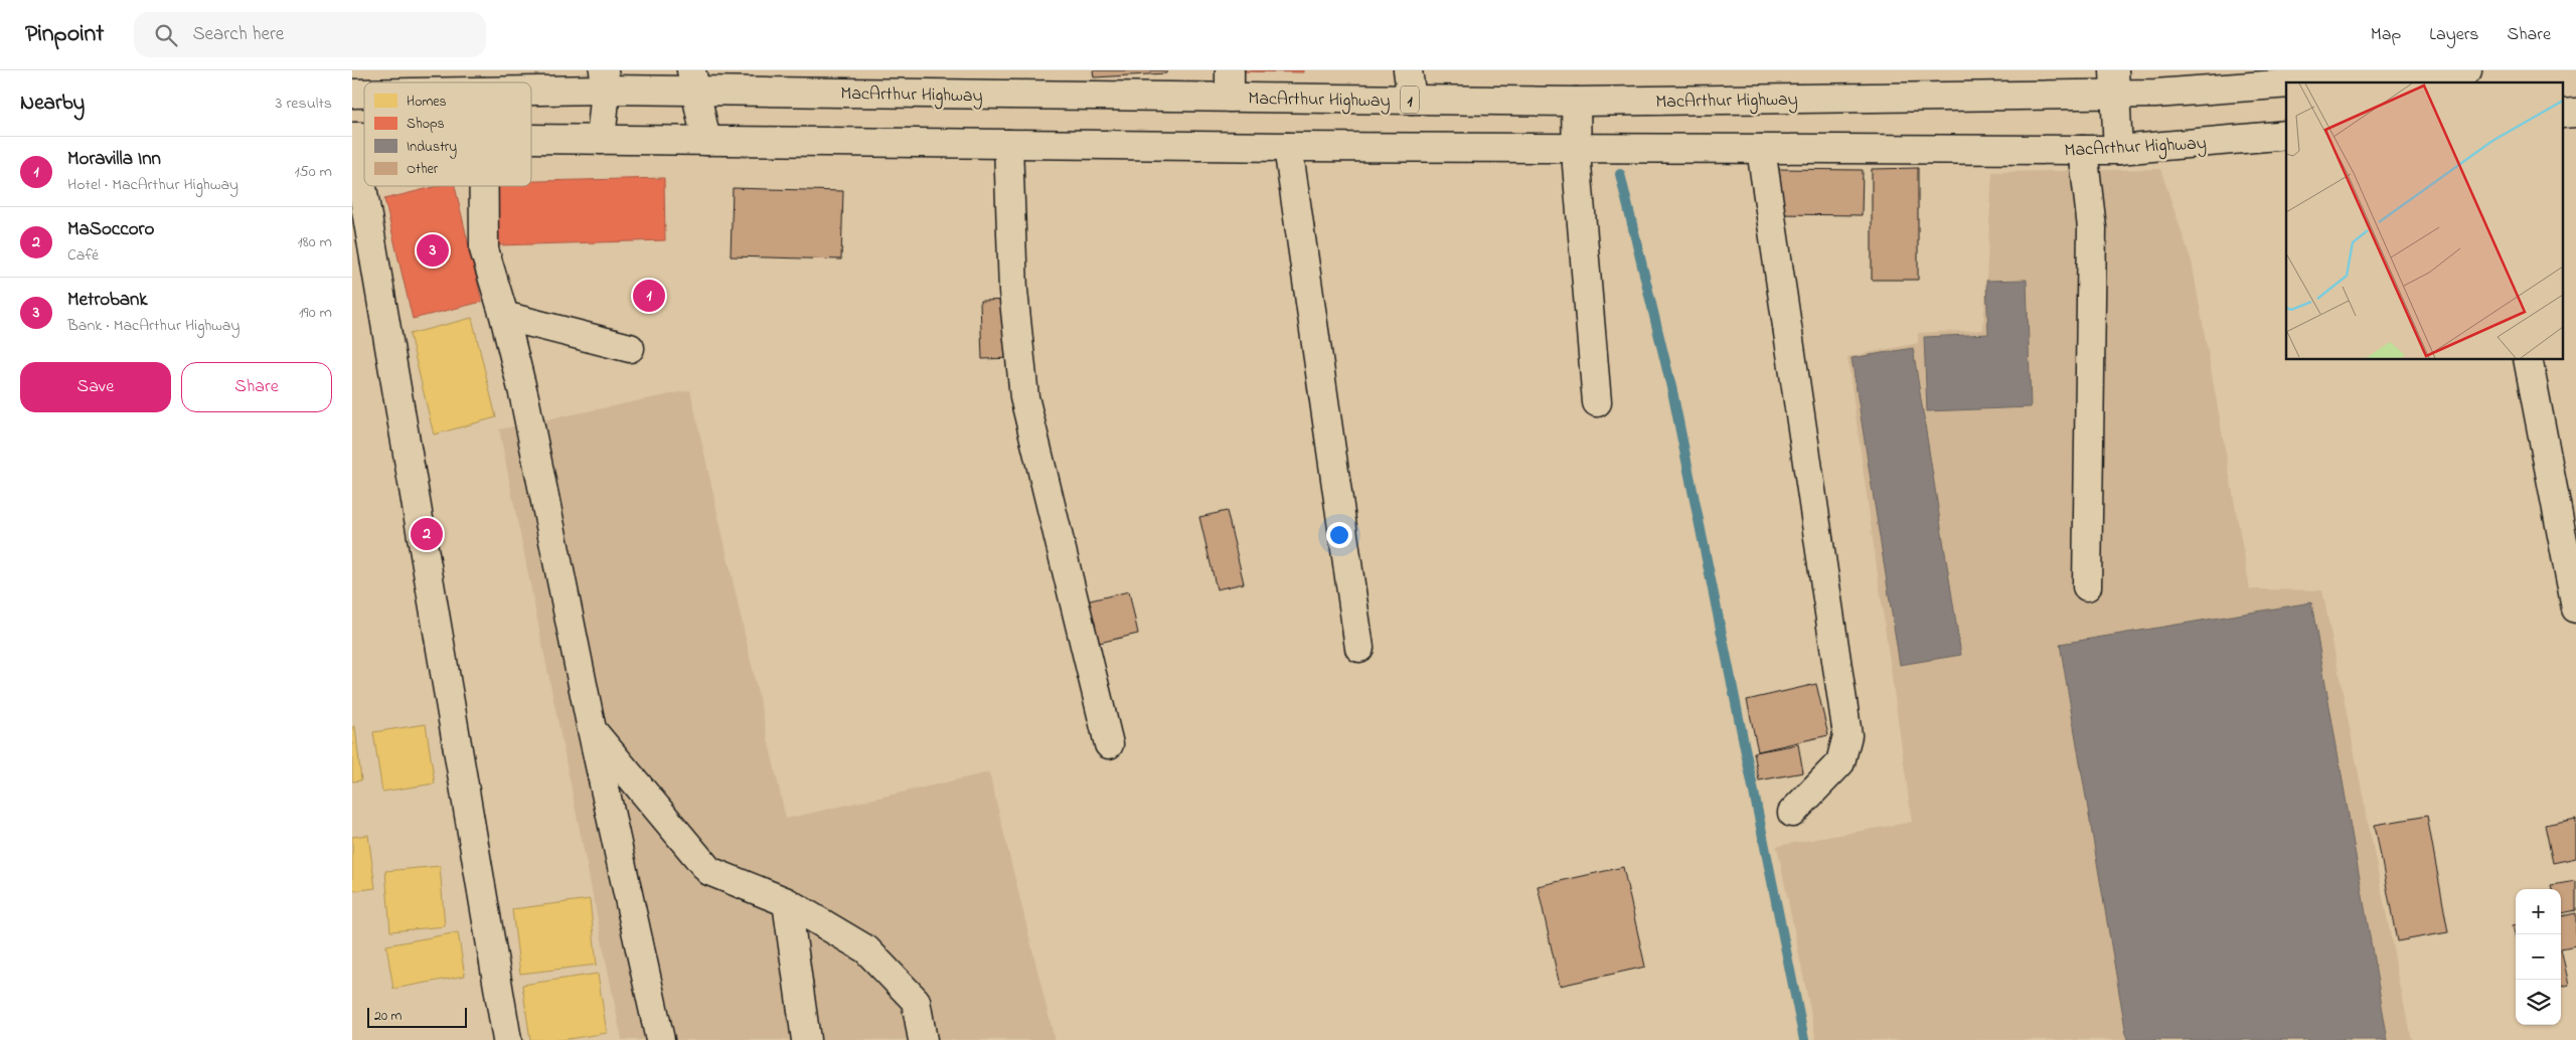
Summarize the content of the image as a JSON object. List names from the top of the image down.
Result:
{
  "streets": {
    "main road": ["MacArthur Highway", "1"]
  },
  "legend": [
    "Homes",
    "Shops",
    "Industry",
    "Other"
  ],
  "scale_bar": "20 m",
  "page": {
    "header": "Pinpoint",
    "search": "Search here",
    "nav": ["Map", "Layers", "Share"],
    "heading": ["Nearby", "3 results"],
    "list": [
      {
        "mark": "1",
        "name": "Moravilla Inn",
        "note": "Hotel · MacArthur Highway",
        "value": "150 m"
      },
      {
        "mark": "2",
        "name": "MaSoccoro",
        "note": "Café",
        "value": "180 m"
      },
      {
        "mark": "3",
        "name": "Metrobank",
        "note": "Bank · MacArthur Highway",
        "value": "190 m"
      }
    ],
    "pins": ["3", "1", "2"],
    "buttons": ["Save", "Share"],
    "map_buttons": ["+", "−"],
    "scale": "20 m"
  }
}
